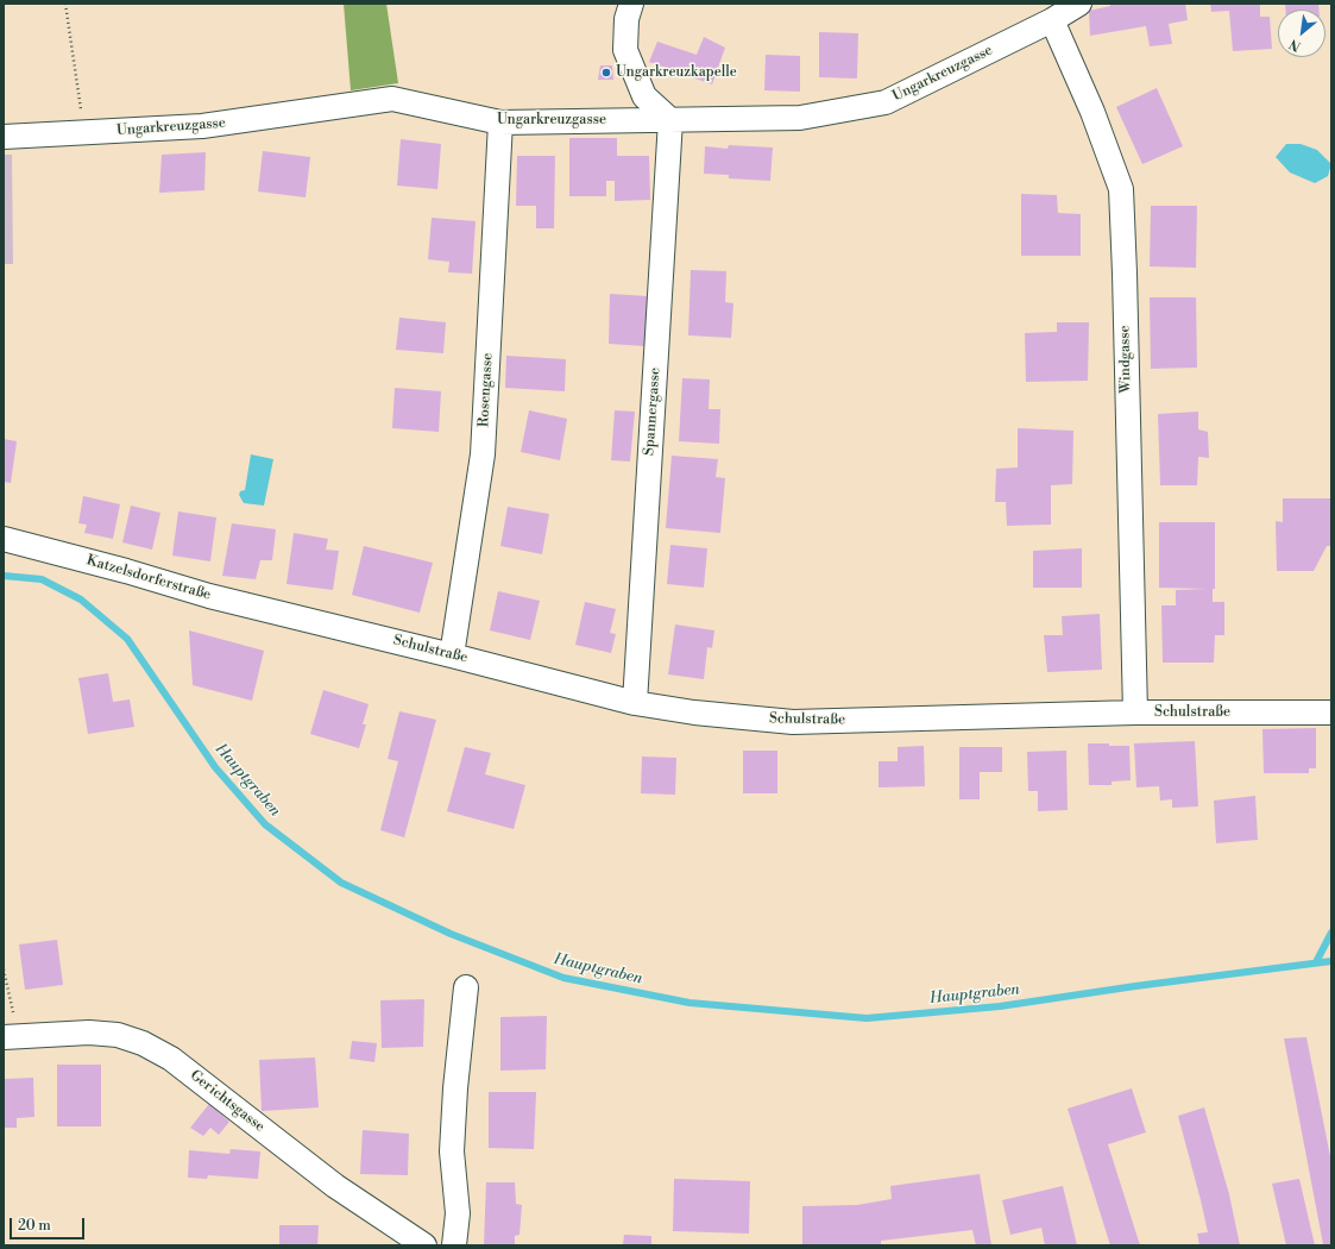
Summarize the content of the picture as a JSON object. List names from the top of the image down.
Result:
{
  "streets": {
    "street": [
      "Ungarkreuzgasse",
      "Windgasse",
      "Rosengasse",
      "Spannergasse",
      "Katzelsdorferstraße",
      "Schulstraße",
      "Gerichtsgasse"
    ]
  },
  "crossings": [
    ["Ungarkreuzgasse", "Windgasse"],
    ["Ungarkreuzgasse", "Rosengasse"],
    ["Ungarkreuzgasse", "Spannergasse"],
    ["Windgasse", "Schulstraße"],
    ["Rosengasse", "Schulstraße"],
    ["Spannergasse", "Schulstraße"],
    ["Katzelsdorferstraße", "Schulstraße"]
  ],
  "water": ["Hauptgraben"],
  "places": ["Ungarkreuzkapelle"],
  "scale_bar": "20 m",
  "north": "bottom left"
}
